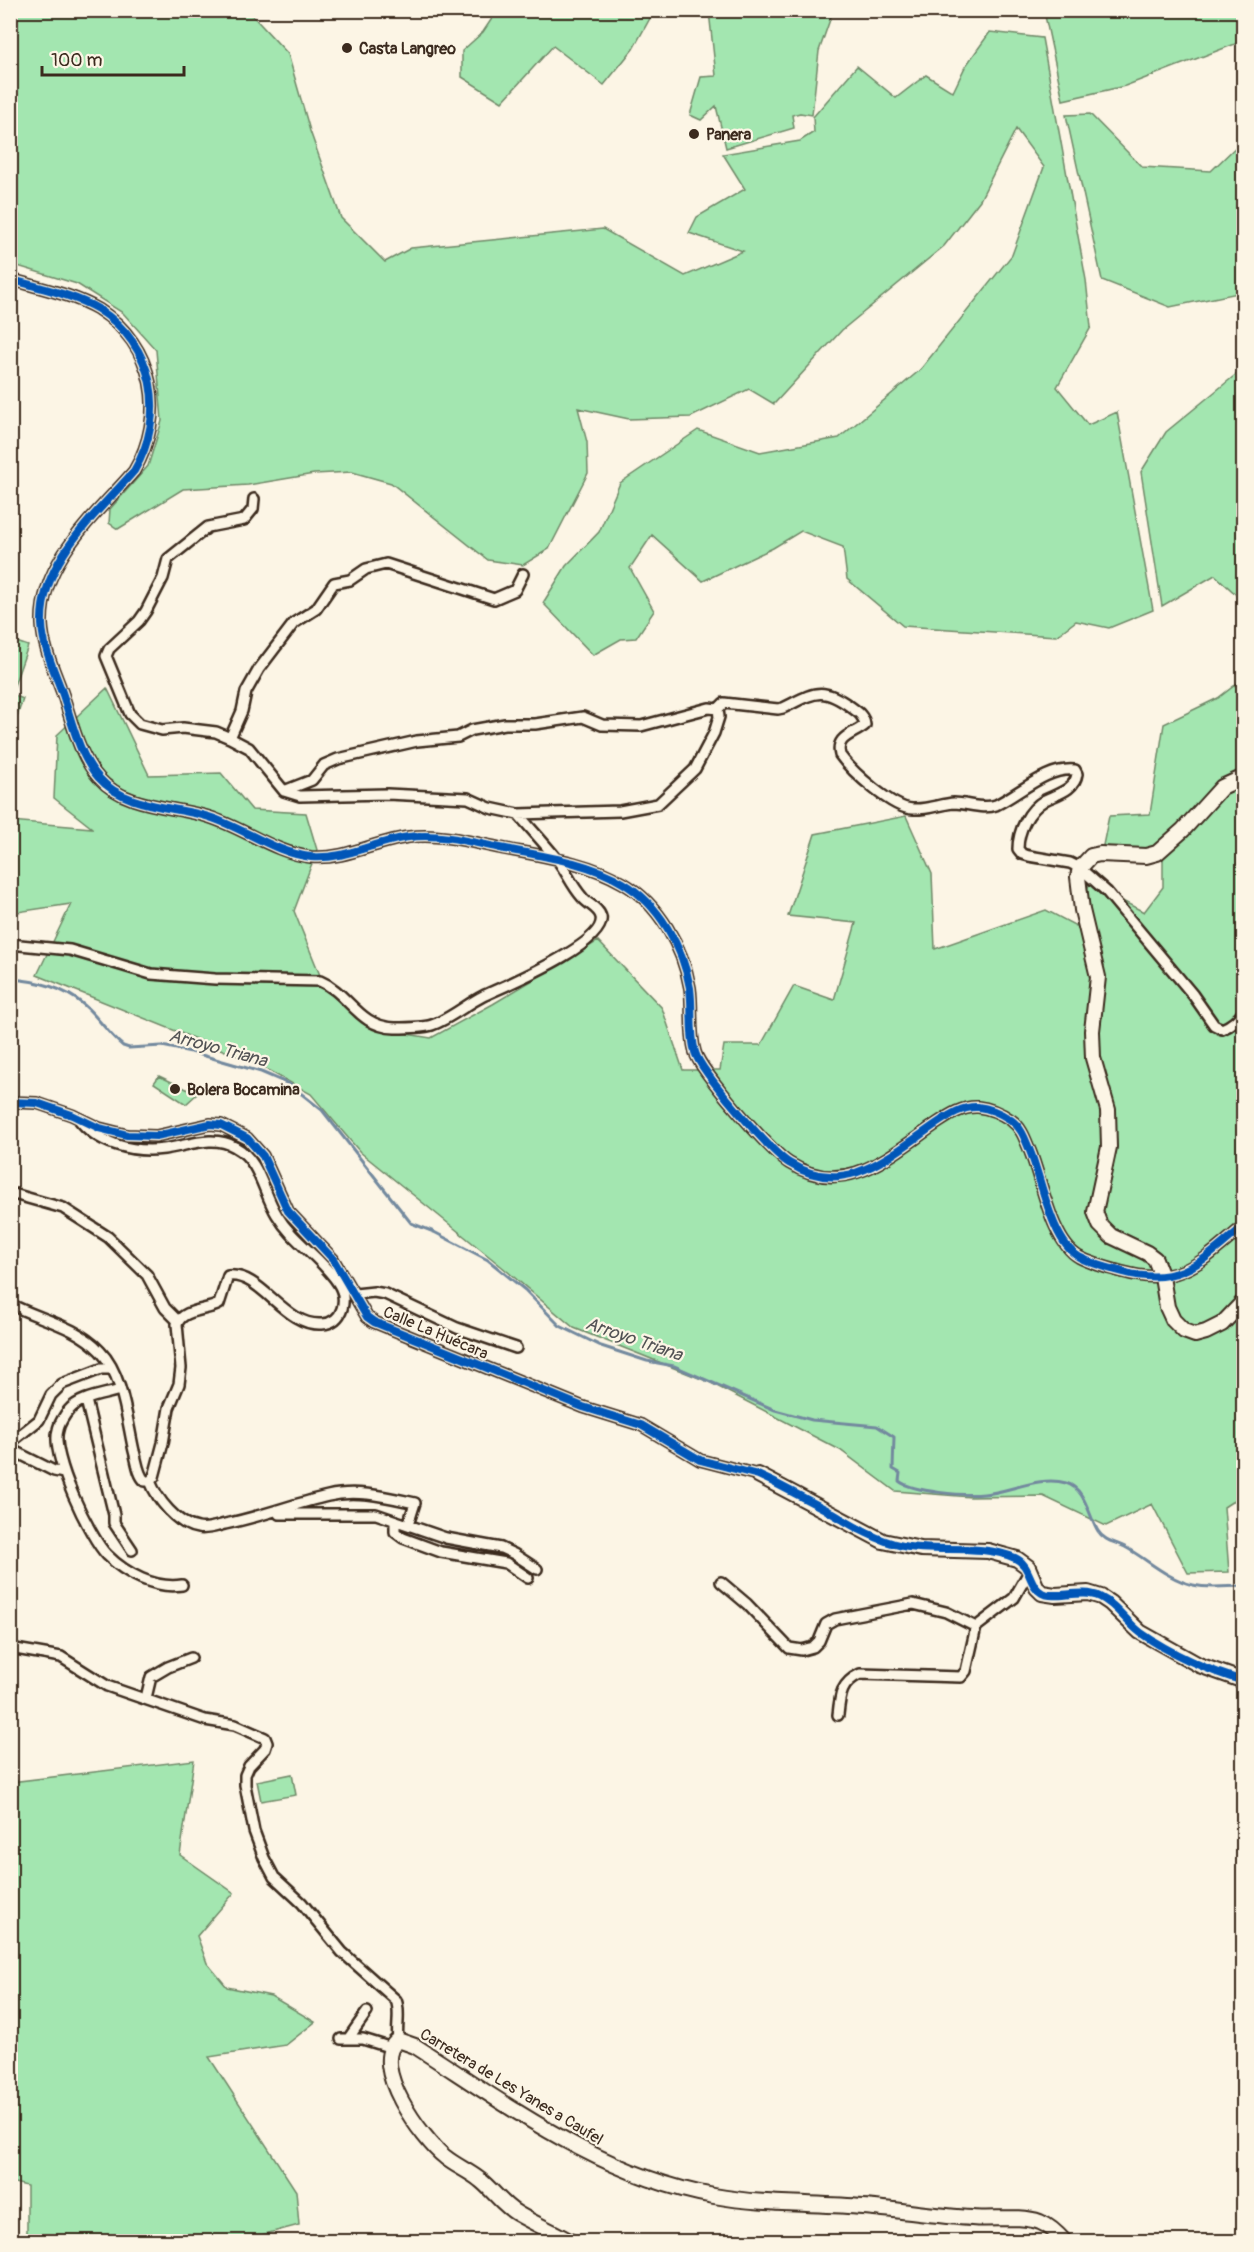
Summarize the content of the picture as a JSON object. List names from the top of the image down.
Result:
{
  "streets": {
    "street": ["Calle La Ḥuécara", "Carretera de Les Yanes a Caufel"]
  },
  "water": ["Arroyo Triana"],
  "places": ["Casta Langreo", "Panera", "Bolera Bocamina"],
  "scale_bar": "100 m"
}
